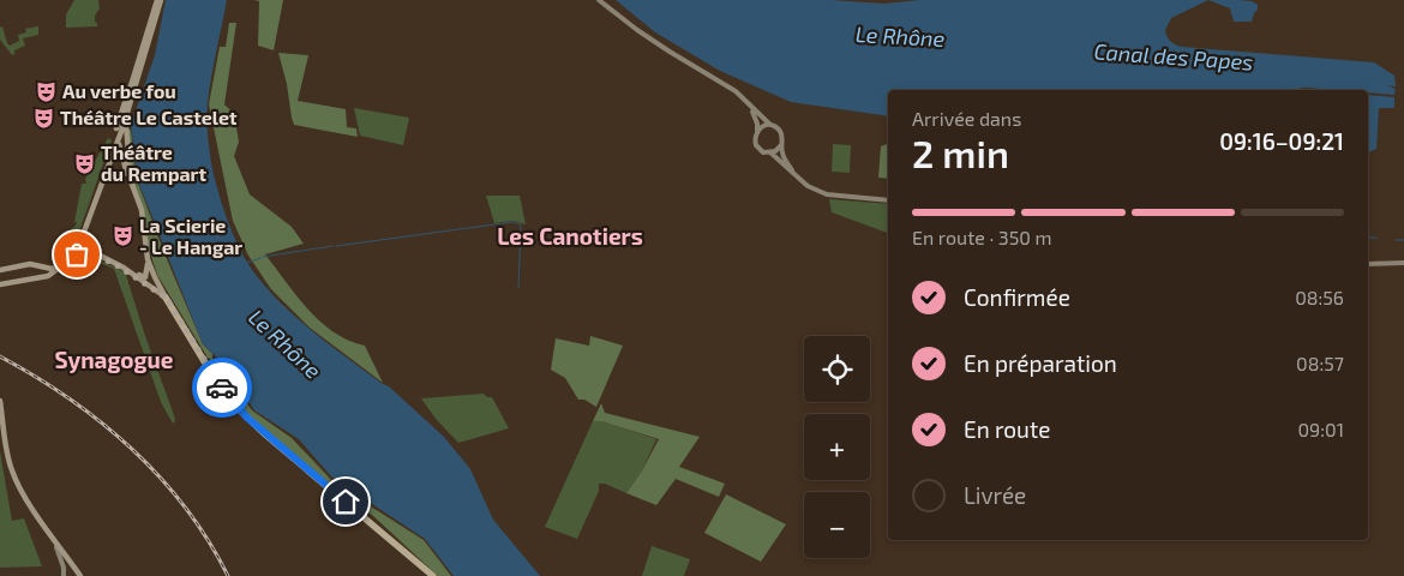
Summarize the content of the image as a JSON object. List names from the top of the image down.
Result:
{
  "districts": ["Les Canotiers", "Synagogue"],
  "water": ["Le Rhône", "Canal des Papes"],
  "places": {
    "theatre": [
      "Au verbe fou",
      "Théâtre Le Castelet",
      "Théâtre du Rempart",
      "La Scierie - Le Hangar"
    ]
  },
  "page": {
    "heading": ["2 min", "Arrivée dans", "09:16–09:21"],
    "bar": "En route · 350 m",
    "list": [
      ["Confirmée", "08:56"],
      ["En préparation", "08:57"],
      ["En route", "09:01"],
      "Livrée"
    ],
    "map_buttons": ["+", "−"]
  }
}
